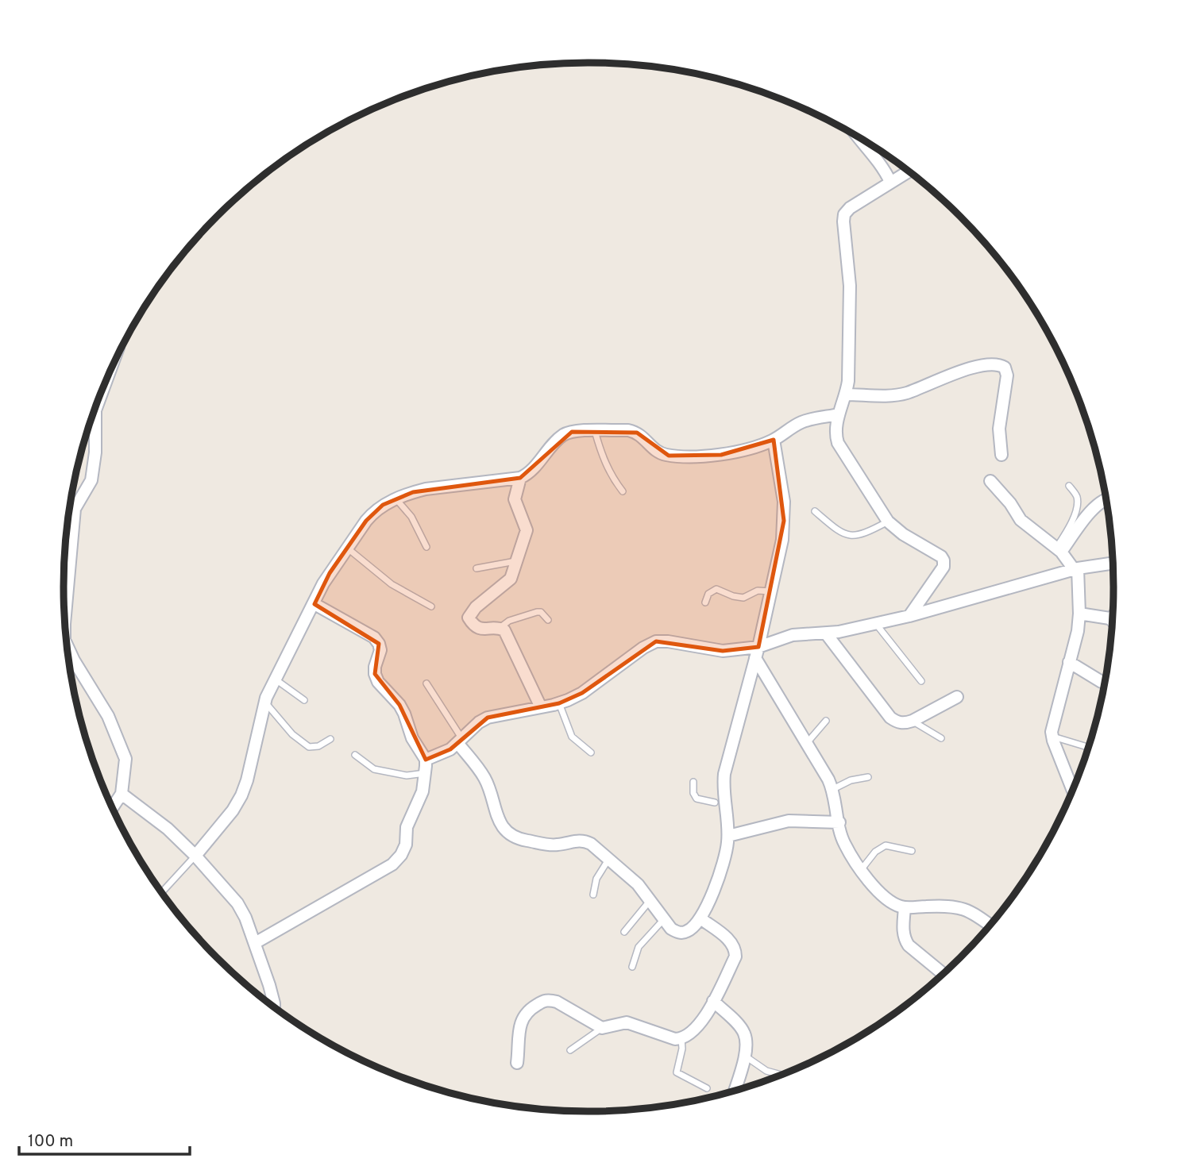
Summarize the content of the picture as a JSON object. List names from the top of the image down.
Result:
{
  "scale_bar": "100 m"
}
